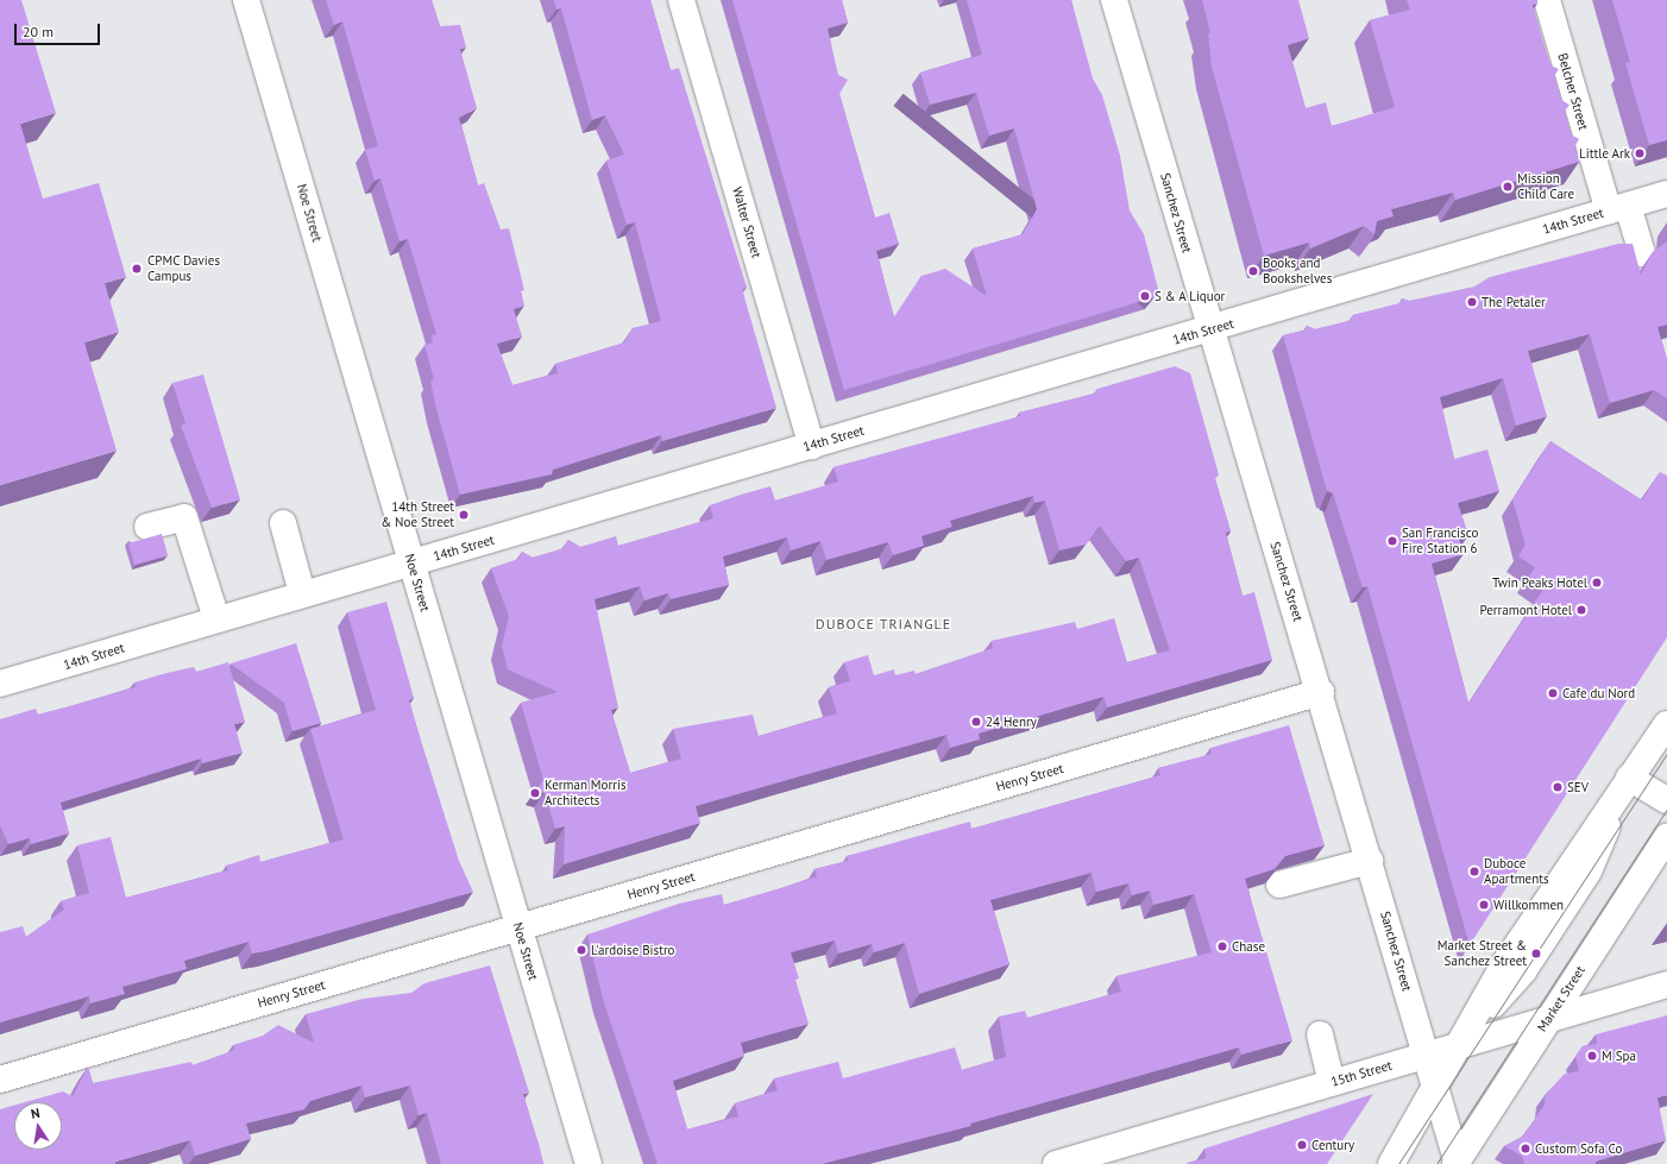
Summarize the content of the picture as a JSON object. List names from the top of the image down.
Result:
{
  "streets": {
    "street": [
      "Belcher Street",
      "Noe Street",
      "Sanchez Street",
      "14th Street",
      "Walter Street",
      "Henry Street",
      "Market Street",
      "15th Street"
    ]
  },
  "crossings": [
    ["Belcher Street", "14th Street"],
    ["Noe Street", "14th Street"],
    ["Noe Street", "Henry Street"],
    ["Sanchez Street", "14th Street"],
    ["Sanchez Street", "Henry Street"],
    ["Sanchez Street", "Market Street"],
    ["Sanchez Street", "15th Street"],
    ["14th Street", "Walter Street"],
    ["Market Street", "15th Street"]
  ],
  "districts": ["DUBOCE TRIANGLE"],
  "places": [
    "Little Ark",
    "Mission Child Care",
    "CPMC Davies Campus",
    "Books and Bookshelves",
    "S & A Liquor",
    "The Petaler",
    "14th Street & Noe Street",
    "San Francisco Fire Station 6",
    "Twin Peaks Hotel",
    "Perramont Hotel",
    "Cafe du Nord",
    "24 Henry",
    "SEV",
    "Kerman Morris Architects",
    "Duboce Apartments",
    "Willkommen",
    "Chase",
    "L'ardoise Bistro",
    "Market Street & Sanchez Street",
    "M Spa",
    "Century",
    "Custom Sofa Co"
  ],
  "scale_bar": "20 m",
  "north": "top"
}
